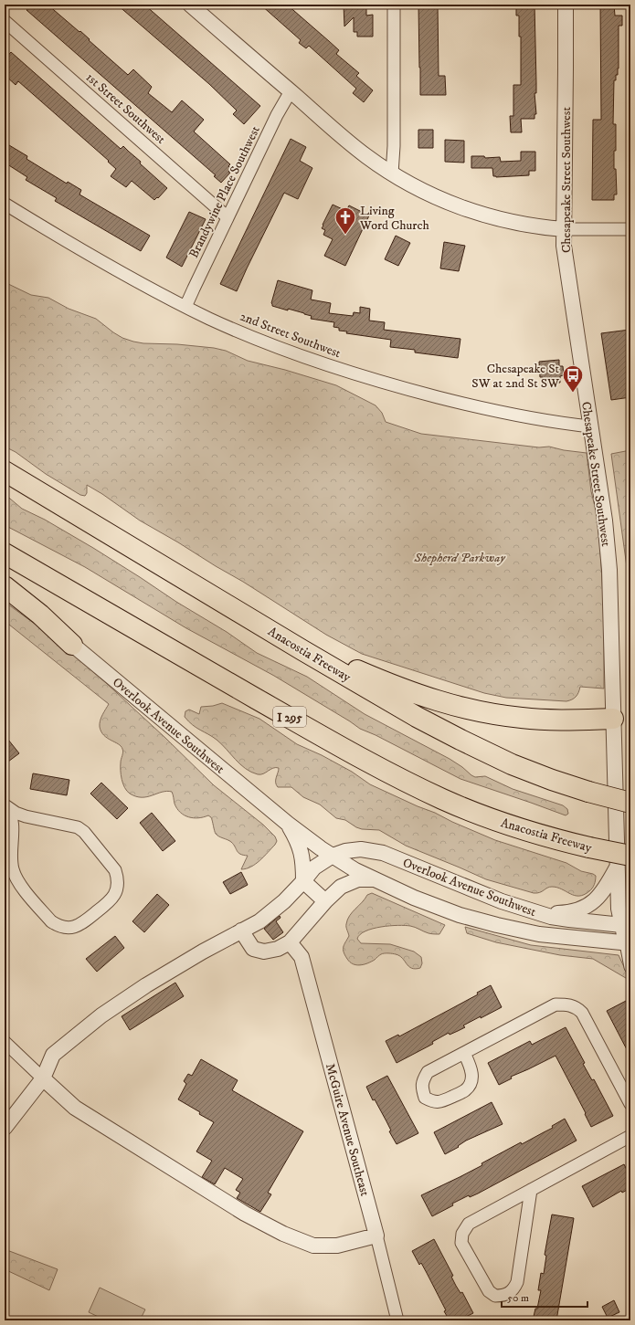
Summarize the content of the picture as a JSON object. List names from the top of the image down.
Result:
{
  "streets": {
    "highway": ["Anacostia Freeway", "I 295"],
    "street": [
      "1st Street Southwest",
      "Chesapeake Street Southwest",
      "Brandywine Place Southwest",
      "2nd Street Southwest",
      "Overlook Avenue Southwest",
      "McGuire Avenue Southeast"
    ]
  },
  "crossings": [
    ["1st Street Southwest", "Brandywine Place Southwest"],
    ["Chesapeake Street Southwest", "2nd Street Southwest"],
    ["Chesapeake Street Southwest", "Anacostia Freeway"],
    ["Chesapeake Street Southwest", "Overlook Avenue Southwest"],
    ["Brandywine Place Southwest", "2nd Street Southwest"]
  ],
  "parks": ["Shepherd Parkway"],
  "places": {
    "church": ["Living Word Church"],
    "bus stop": ["Chesapeake St SW at 2nd St SW"]
  },
  "scale_bar": "50 m"
}
